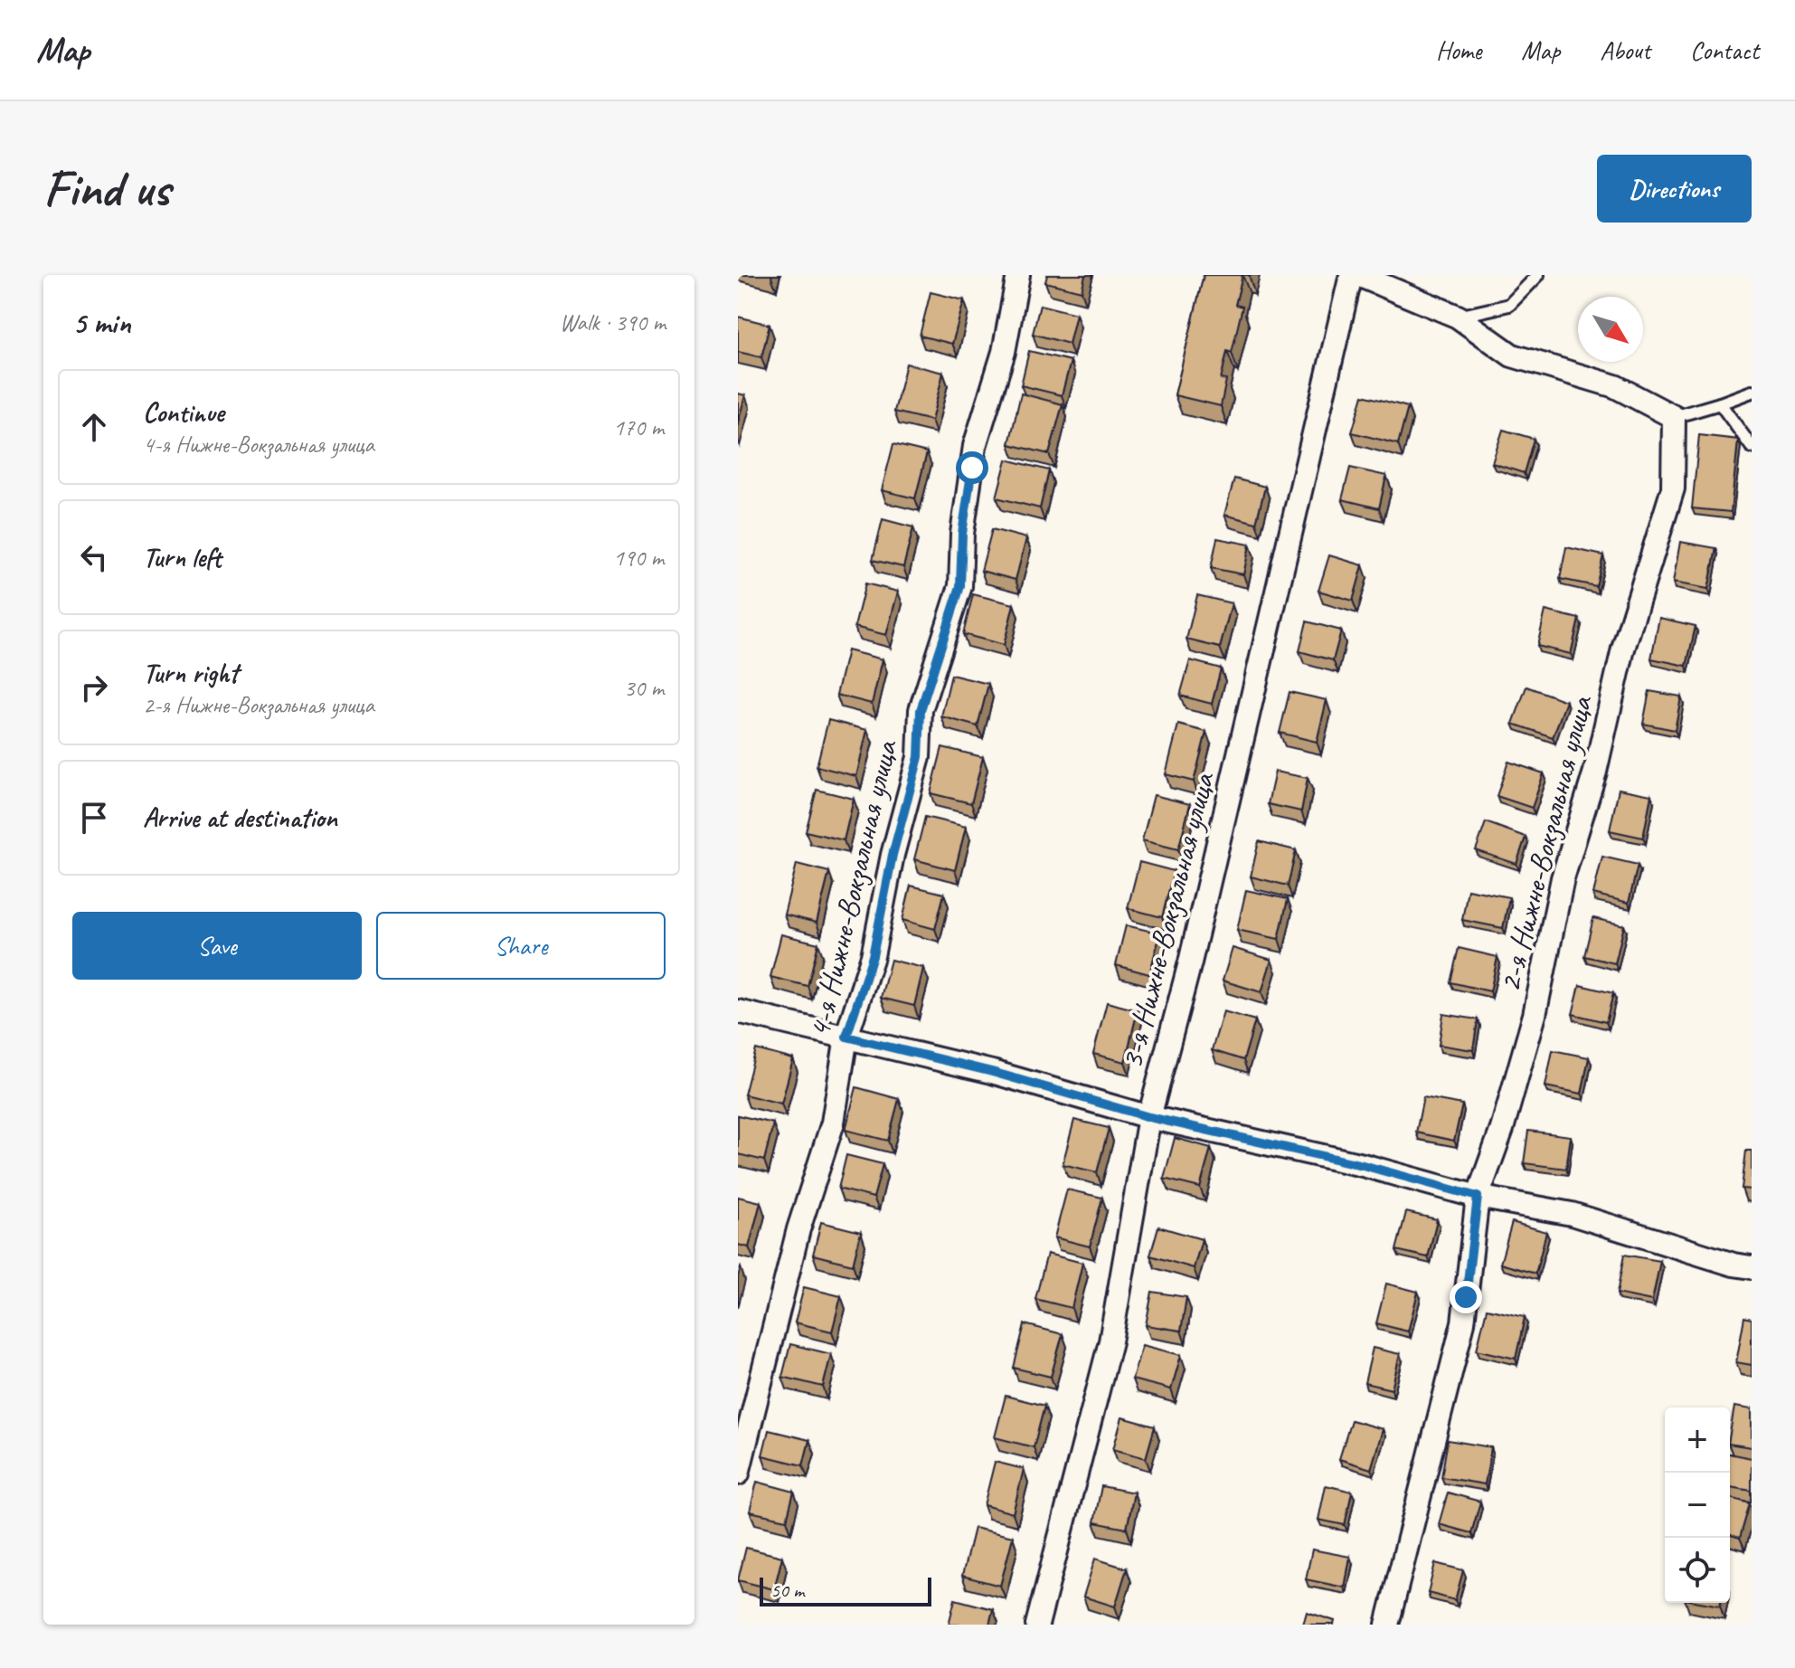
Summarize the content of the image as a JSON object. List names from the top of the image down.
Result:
{
  "streets": {
    "street": ["2-я Нижне-Вокзальная улица", "4-я Нижне-Вокзальная улица", "3-я Нижне-Вокзальная улица"]
  },
  "scale_bar": "50 m",
  "north": "bottom right",
  "page": {
    "header": "Map",
    "nav": [
      "Home",
      "Map",
      "About",
      "Contact"
    ],
    "buttons": [
      "Directions",
      ["Save", "Share"]
    ],
    "title": "Find us",
    "heading": ["5 min", "Walk · 390 m"],
    "list": [
      ["Continue", "4-я Нижне-Вокзальная улица", "170 m"],
      ["Turn left", "190 m"],
      ["Turn right", "2-я Нижне-Вокзальная улица", "30 m"],
      "Arrive at destination"
    ],
    "map_buttons": ["+", "−"],
    "scale": "50 m"
  }
}
